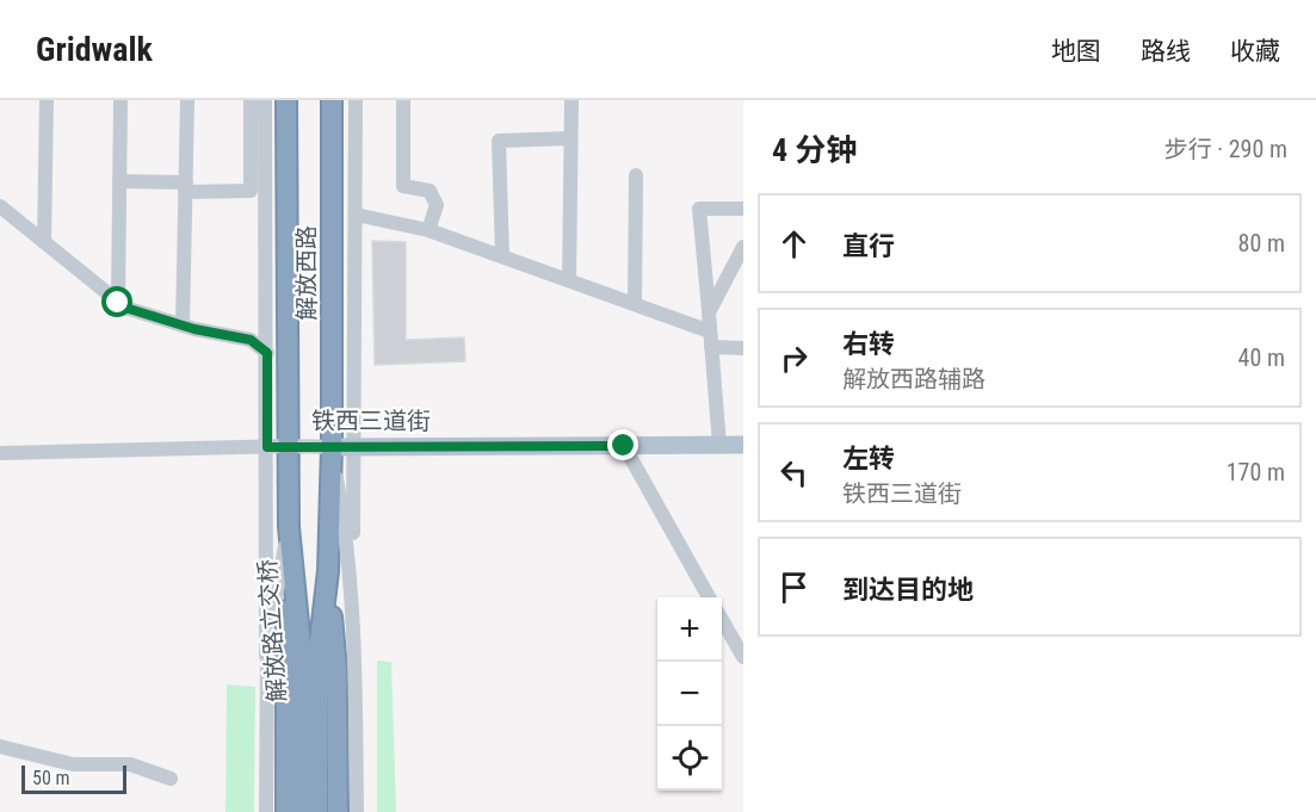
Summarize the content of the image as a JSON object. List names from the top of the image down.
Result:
{
  "streets": {
    "highway": ["解放西路", "解放路立交桥"],
    "main road": ["铁西三道街"]
  },
  "crossings": [
    ["解放西路", "铁西三道街"],
    ["解放西路", "解放路立交桥"],
    ["铁西三道街", "解放路立交桥"]
  ],
  "scale_bar": "50 m",
  "page": {
    "header": "Gridwalk",
    "nav": ["地图", "路线", "收藏"],
    "heading": ["4 分钟", "步行 · 290 m"],
    "list": [
      ["直行", "80 m"],
      ["右转", "解放西路辅路", "40 m"],
      ["左转", "铁西三道街", "170 m"],
      "到达目的地"
    ],
    "map_buttons": ["+", "−"],
    "scale": "50 m"
  }
}
